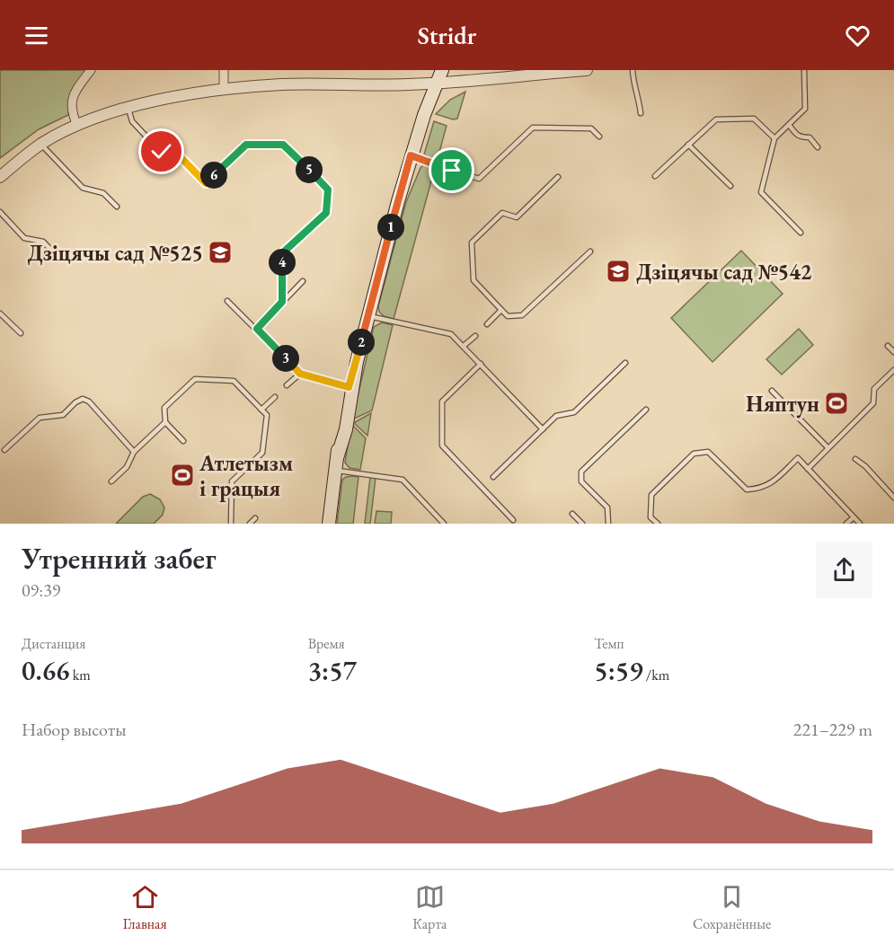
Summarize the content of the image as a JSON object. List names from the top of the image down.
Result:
{
  "places": {
    "school or university": ["Дзіцячы сад №525", "Дзіцячы сад №542"],
    "sports": ["Няптун", "Атлетызм і грацыя"]
  },
  "page": {
    "header": "Stridr",
    "pins": [
      "5",
      "6",
      "1",
      "4",
      "2",
      "3"
    ],
    "heading": ["Утренний забег", "09:39"],
    "stats": [
      ["Дистанция", "0.66 km"],
      ["Время", "3:57"],
      ["Темп", "5:59 /km"]
    ],
    "chart": ["Набор высоты", "221–229 m"],
    "tabs": ["Главная", "Карта", "Сохранённые"]
  }
}
